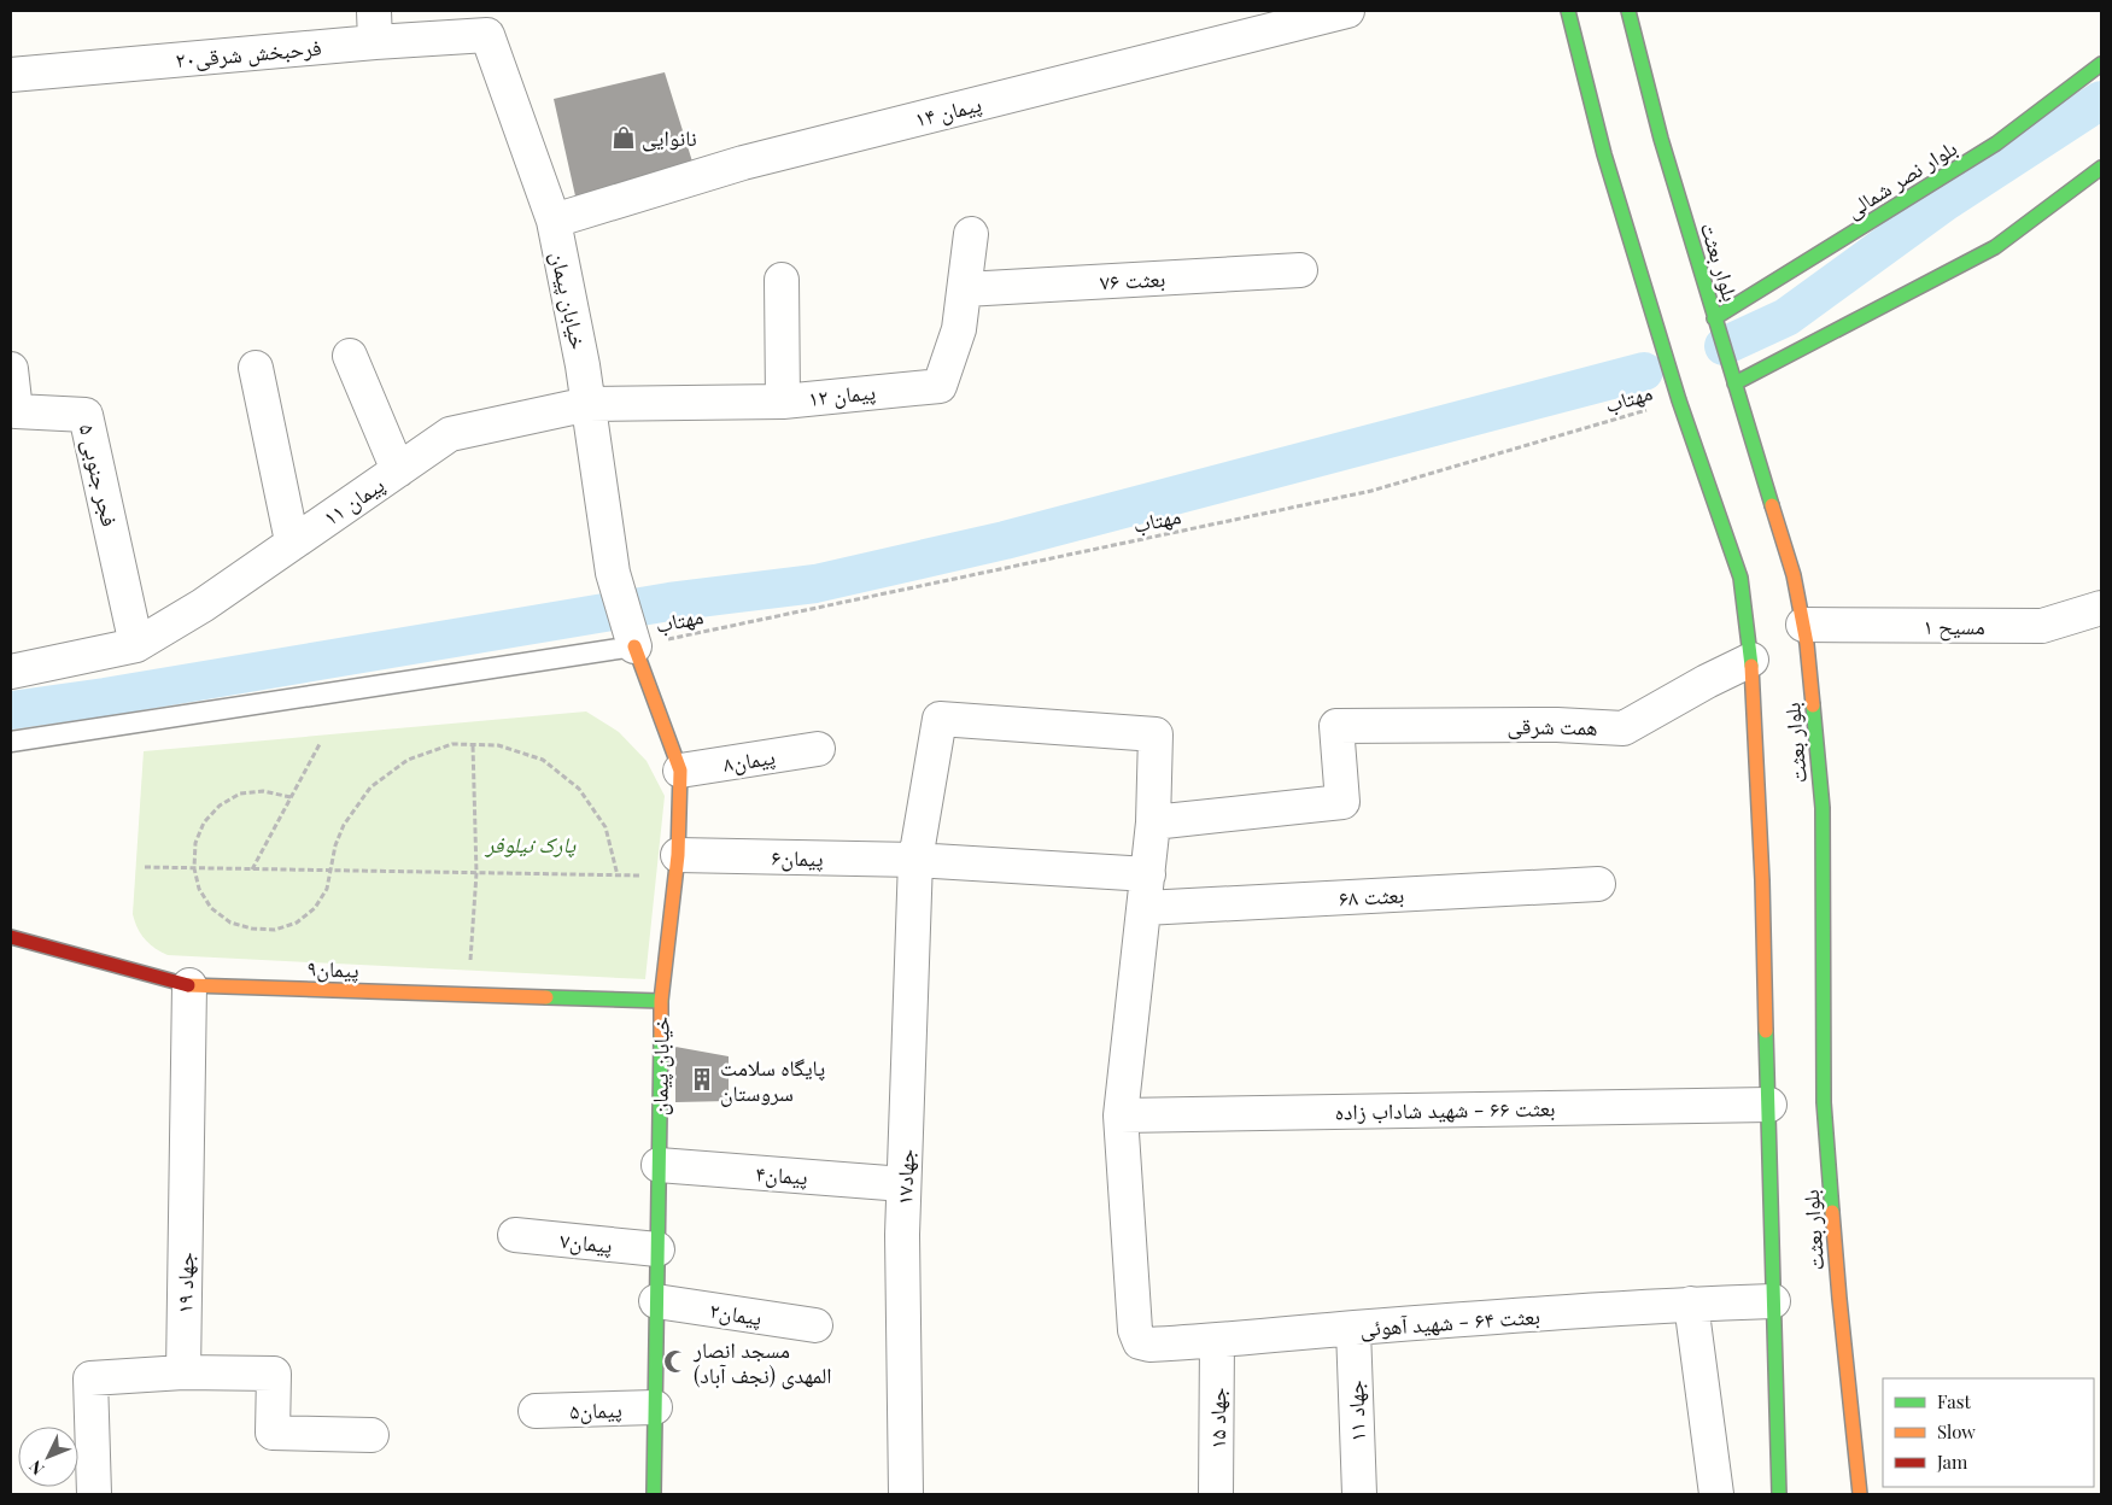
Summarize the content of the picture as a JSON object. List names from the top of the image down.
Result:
{
  "streets": {
    "street": [
      "فرحبخش شرقی۲۰",
      "پیمان ۱۴",
      "بلوار نصر شمالی",
      "بلوار بعثت",
      "بعثت ۷۶",
      "خیابان پیمان",
      "پیمان ۱۲",
      "فجر جنوبی ۵",
      "پیمان ۱۱",
      "مسیح ۱",
      "همت شرقی",
      "پیمان۸",
      "پیمان۶",
      "بعثت ۶۸",
      "پیمان۹",
      "بعثت ۶۶ - شهید شاداب زاده",
      "پیمان۴",
      "جهاد۱۷",
      "پیمان۷",
      "جهاد ۱۹",
      "پیمان۲",
      "بعثت ۶۴ - شهید آهوئی",
      "پیمان۵",
      "جهاد ۱۱",
      "جهاد ۱۵"
    ],
    "path": ["مهتاب"]
  },
  "crossings": [
    ["فرحبخش شرقی۲۰", "خیابان پیمان"],
    ["پیمان ۱۴", "خیابان پیمان"],
    ["بلوار نصر شمالی", "بلوار بعثت"],
    ["بلوار بعثت", "مهتاب"],
    ["بلوار بعثت", "مسیح ۱"],
    ["بلوار بعثت", "همت شرقی"],
    ["بلوار بعثت", "بعثت ۶۶ - شهید شاداب زاده"],
    ["بلوار بعثت", "بعثت ۶۴ - شهید آهوئی"],
    ["بعثت ۷۶", "پیمان ۱۲"],
    ["خیابان پیمان", "پیمان ۱۲"],
    ["خیابان پیمان", "مهتاب"],
    ["خیابان پیمان", "پیمان ۱۱"],
    ["خیابان پیمان", "پیمان۸"],
    ["خیابان پیمان", "پیمان۶"],
    ["خیابان پیمان", "پیمان۹"],
    ["خیابان پیمان", "پیمان۴"],
    ["خیابان پیمان", "پیمان۷"],
    ["خیابان پیمان", "پیمان۲"],
    ["خیابان پیمان", "پیمان۵"],
    ["پیمان ۱۲", "پیمان ۱۱"],
    ["فجر جنوبی ۵", "پیمان ۱۱"],
    ["همت شرقی", "جهاد۱۷"],
    ["پیمان۶", "جهاد۱۷"],
    ["پیمان۹", "جهاد ۱۹"],
    ["بعثت ۶۶ - شهید شاداب زاده", "بعثت ۶۴ - شهید آهوئی"],
    ["پیمان۴", "جهاد۱۷"],
    ["بعثت ۶۴ - شهید آهوئی", "جهاد ۱۱"],
    ["بعثت ۶۴ - شهید آهوئی", "جهاد ۱۵"]
  ],
  "parks": ["پارک نیلوفر"],
  "places": {
    "shop": ["نانوایی"],
    "building": ["پایگاه سلامت سروستان"],
    "mosque": ["مسجد انصار المهدی (نجف آباد)"]
  },
  "legend": ["Fast", "Slow", "Jam"],
  "north": "bottom left"
}
